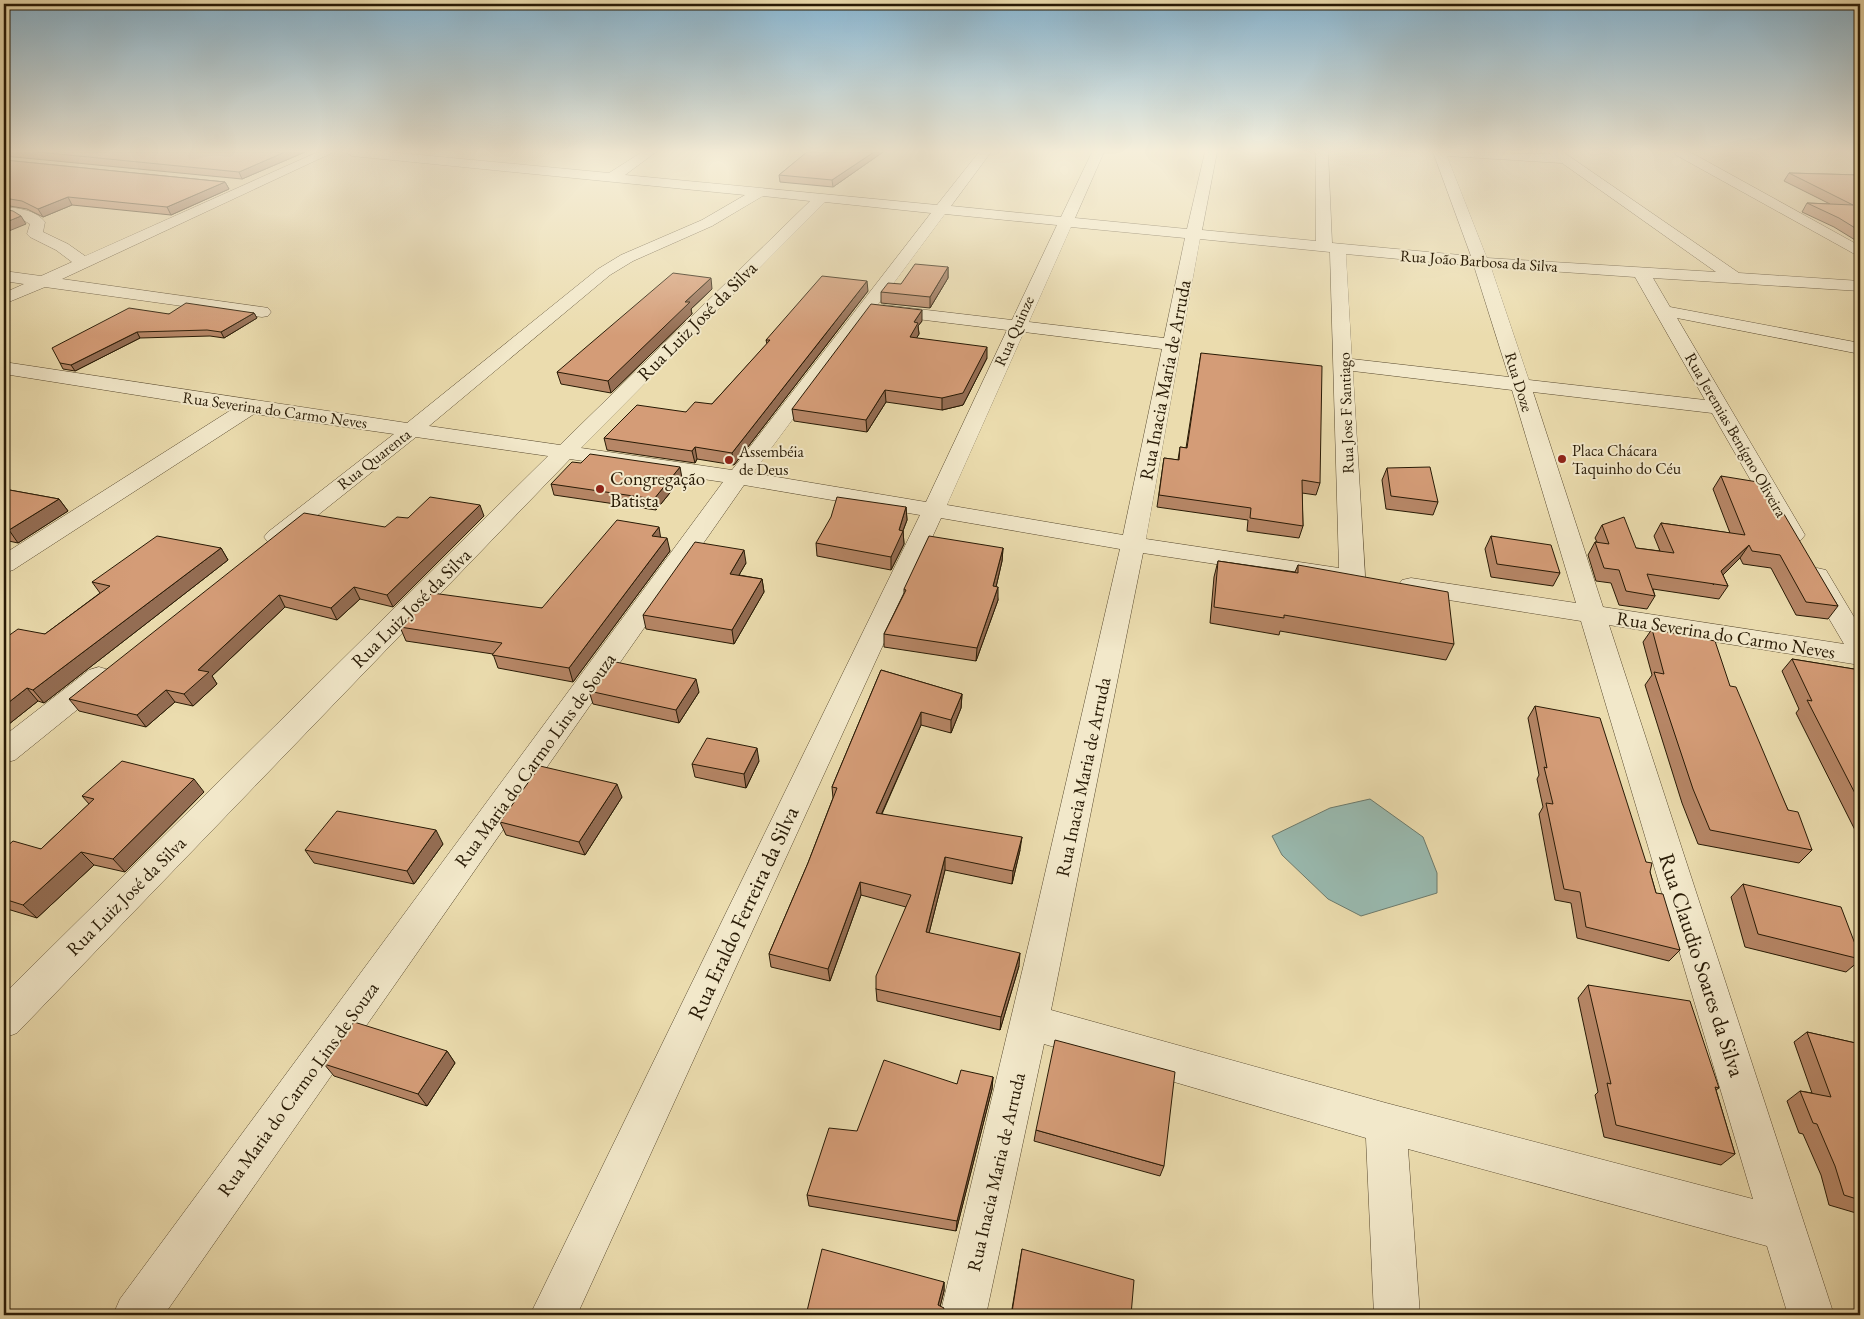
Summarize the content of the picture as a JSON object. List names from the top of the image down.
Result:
{
  "streets": {
    "street": [
      "Rua João Barbosa da Silva",
      "Rua Luiz José da Silva",
      "Rua Quinze",
      "Rua Inacia Maria de Arruda",
      "Rua Doze",
      "Rua Severina do Carmo Neves",
      "Rua Jose F Santiago",
      "Rua Jeremias Benígno Oliveira",
      "Rua Quarenta",
      "Rua Maria do Carmo Lins de Souza",
      "Rua Eraldo Ferreira da Silva",
      "Rua Claudio Soares da Silva"
    ]
  },
  "crossings": [
    ["Rua João Barbosa da Silva", "Rua Quinze"],
    ["Rua João Barbosa da Silva", "Rua Inacia Maria de Arruda"],
    ["Rua João Barbosa da Silva", "Rua Doze"],
    ["Rua João Barbosa da Silva", "Rua Jose F Santiago"],
    ["Rua João Barbosa da Silva", "Rua Jeremias Benígno Oliveira"],
    ["Rua Luiz José da Silva", "Rua Severina do Carmo Neves"],
    ["Rua Quinze", "Rua Severina do Carmo Neves"],
    ["Rua Quinze", "Rua Eraldo Ferreira da Silva"],
    ["Rua Inacia Maria de Arruda", "Rua Severina do Carmo Neves"],
    ["Rua Doze", "Rua Severina do Carmo Neves"],
    ["Rua Doze", "Rua Claudio Soares da Silva"],
    ["Rua Severina do Carmo Neves", "Rua Jose F Santiago"],
    ["Rua Severina do Carmo Neves", "Rua Quarenta"],
    ["Rua Severina do Carmo Neves", "Rua Maria do Carmo Lins de Souza"],
    ["Rua Severina do Carmo Neves", "Rua Eraldo Ferreira da Silva"],
    ["Rua Severina do Carmo Neves", "Rua Claudio Soares da Silva"]
  ],
  "places": ["Placa Chácara Taquinho do Céu", "Assembéia de Deus", "Congregação Batista"]
}
